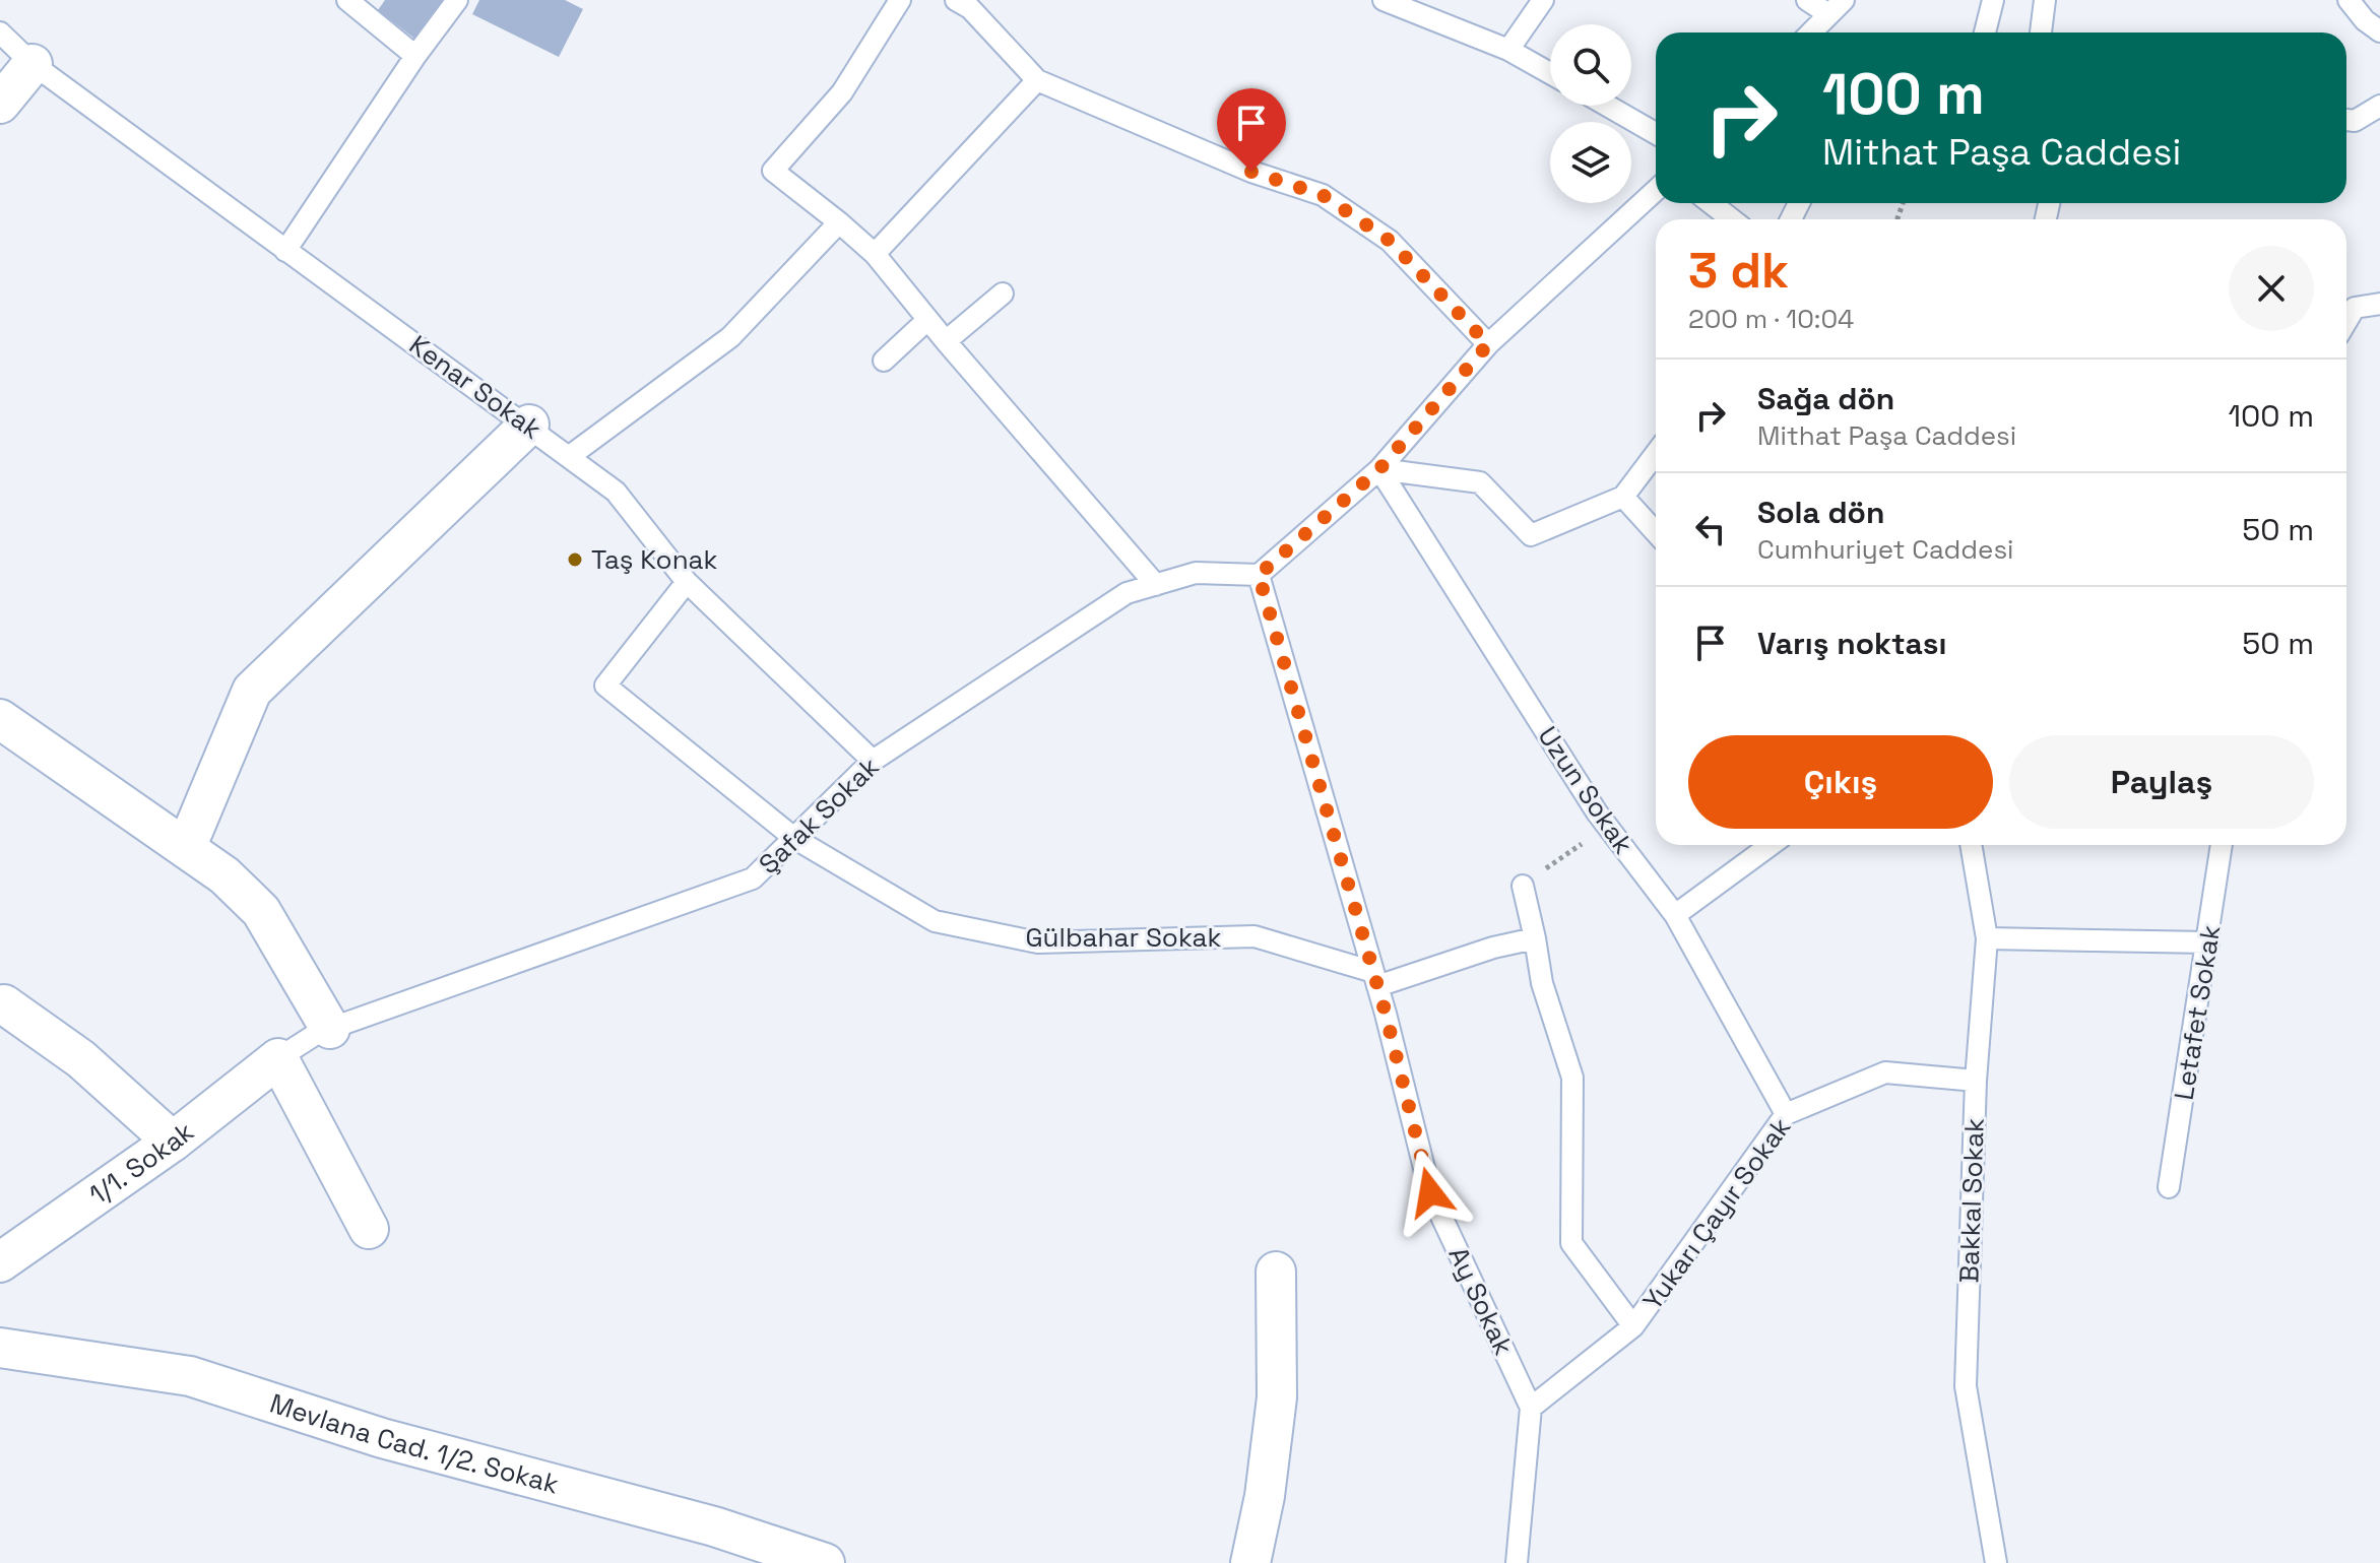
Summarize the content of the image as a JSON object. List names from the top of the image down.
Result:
{
  "streets": {
    "street": ["1/1. Sokak", "Mevlana Cad. 1/2. Sokak"],
    "lane": [
      "Kenar Sokak",
      "Uzun Sokak",
      "Şafak Sokak",
      "Gülbahar Sokak",
      "Letafet Sokak",
      "Bakkal Sokak",
      "Yukarı Çayır Sokak",
      "Ay Sokak"
    ]
  },
  "crossings": [
    ["Kenar Sokak", "Şafak Sokak"],
    ["Kenar Sokak", "Gülbahar Sokak"],
    ["Uzun Sokak", "Yukarı Çayır Sokak"],
    ["Şafak Sokak", "Gülbahar Sokak"],
    ["Şafak Sokak", "1/1. Sokak"],
    ["Şafak Sokak", "Ay Sokak"],
    ["Gülbahar Sokak", "Ay Sokak"],
    ["Bakkal Sokak", "Yukarı Çayır Sokak"],
    ["Yukarı Çayır Sokak", "Ay Sokak"]
  ],
  "places": ["Taş Konak"],
  "page": {
    "turn": ["100 m", "Mithat Paşa Caddesi"],
    "heading": ["3 dk", "200 m · 10:04"],
    "list": [
      {
        "name": "Sağa dön",
        "note": "Mithat Paşa Caddesi",
        "value": "100 m"
      },
      {
        "name": "Sola dön",
        "note": "Cumhuriyet Caddesi",
        "value": "50 m"
      },
      {
        "name": "Varış noktası",
        "value": "50 m"
      }
    ],
    "buttons": ["Çıkış", "Paylaş"]
  }
}
